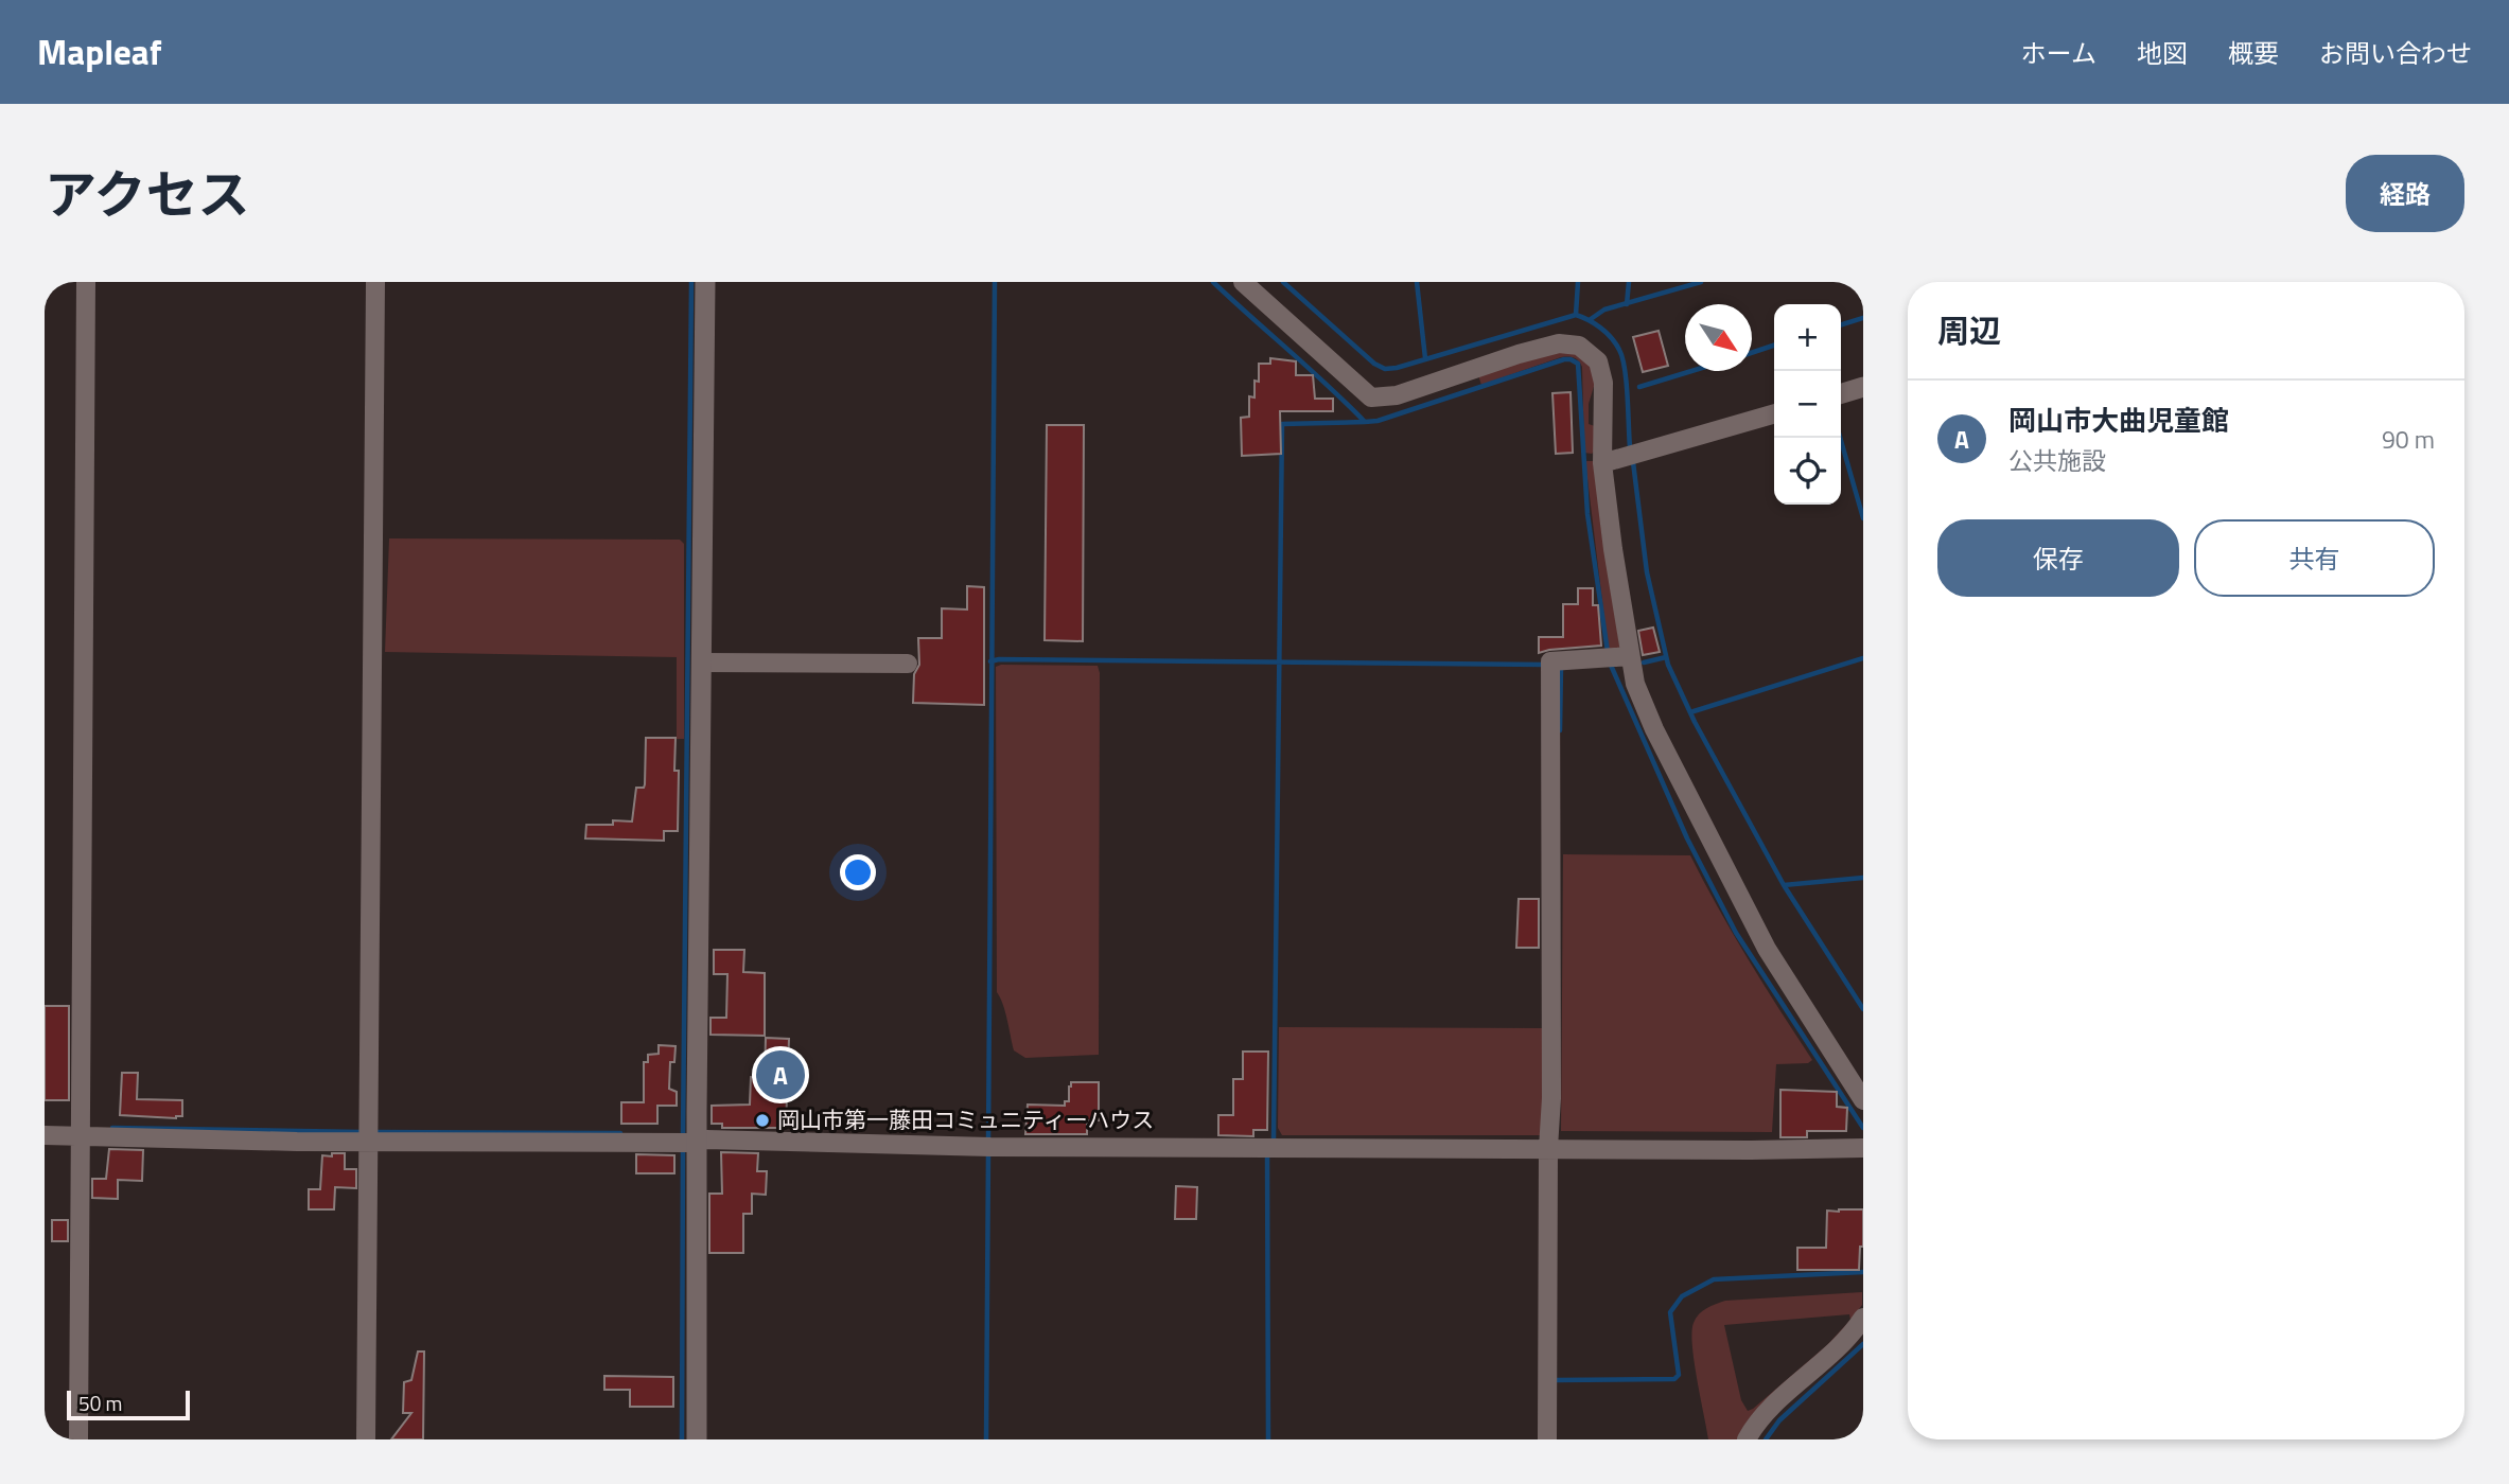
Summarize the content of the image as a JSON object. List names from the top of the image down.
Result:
{
  "places": ["岡山市第一藤田コミュニティーハウス"],
  "scale_bar": "50 m",
  "north": "bottom right",
  "page": {
    "header": "Mapleaf",
    "nav": [
      "ホーム",
      "地図",
      "概要",
      "お問い合わせ"
    ],
    "title": "アクセス",
    "buttons": [
      "経路",
      ["保存", "共有"]
    ],
    "heading": "周辺",
    "map_buttons": ["+", "−"],
    "list": [
      {
        "mark": "A",
        "name": "岡山市大曲児童館",
        "note": "公共施設",
        "value": "90 m"
      }
    ],
    "pins": "A",
    "scale": "50 m"
  }
}
